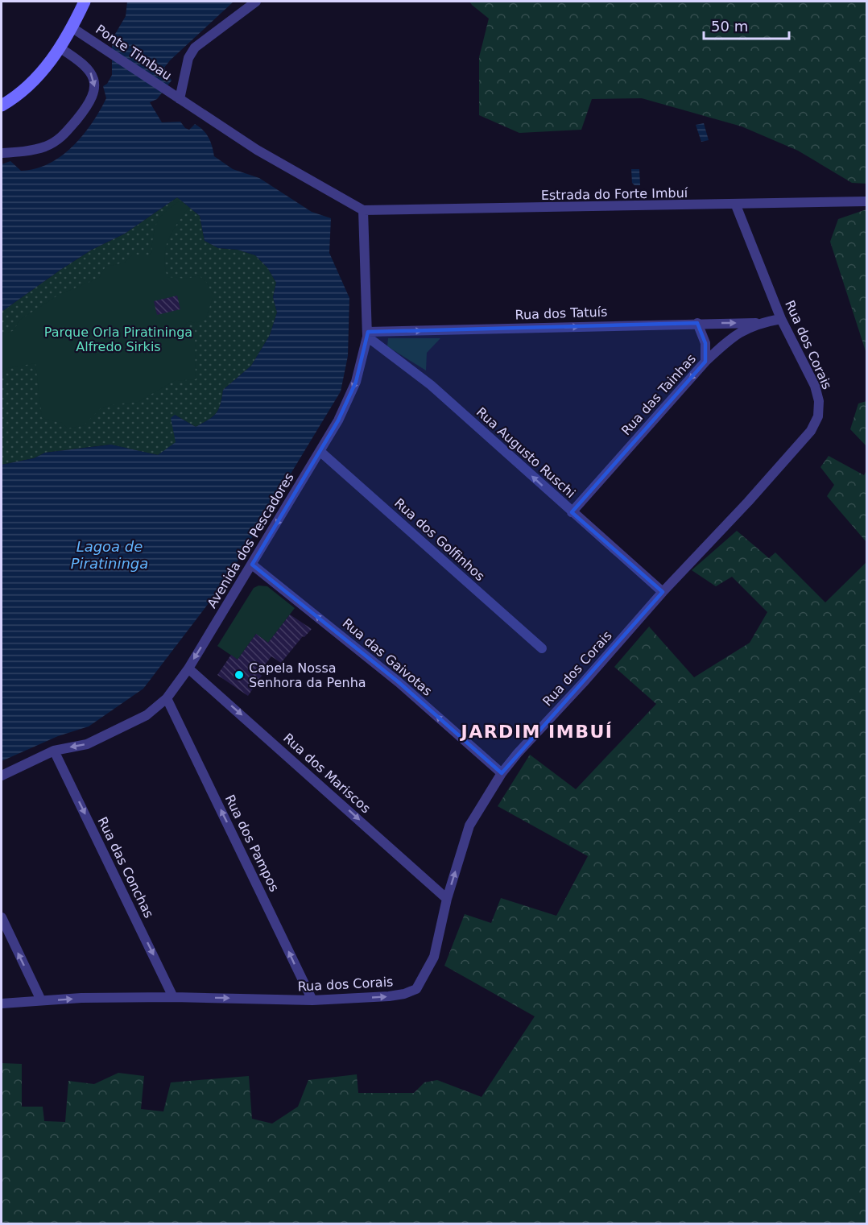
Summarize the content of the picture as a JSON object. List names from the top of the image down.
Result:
{
  "streets": {
    "street": [
      "Ponte Timbau",
      "Estrada do Forte Imbuí",
      "Rua dos Tatuís",
      "Rua dos Corais",
      "Rua das Tainhas",
      "Rua Augusto Ruschi",
      "Rua dos Golfinhos",
      "Avenida dos Pescadores",
      "Rua das Gaivotas",
      "Rua dos Mariscos",
      "Rua dos Pampos",
      "Rua das Conchas"
    ]
  },
  "crossings": [
    ["Ponte Timbau", "Estrada do Forte Imbuí"],
    ["Ponte Timbau", "Avenida dos Pescadores"],
    ["Estrada do Forte Imbuí", "Rua dos Corais"],
    ["Estrada do Forte Imbuí", "Avenida dos Pescadores"],
    ["Rua dos Tatuís", "Rua das Tainhas"],
    ["Rua dos Tatuís", "Rua Augusto Ruschi"],
    ["Rua dos Tatuís", "Avenida dos Pescadores"],
    ["Rua dos Corais", "Rua das Tainhas"],
    ["Rua dos Corais", "Rua Augusto Ruschi"],
    ["Rua dos Corais", "Rua das Gaivotas"],
    ["Rua dos Corais", "Rua dos Mariscos"],
    ["Rua dos Corais", "Rua dos Pampos"],
    ["Rua dos Corais", "Rua das Conchas"],
    ["Rua das Tainhas", "Rua Augusto Ruschi"],
    ["Rua Augusto Ruschi", "Avenida dos Pescadores"],
    ["Rua dos Golfinhos", "Avenida dos Pescadores"],
    ["Avenida dos Pescadores", "Rua das Gaivotas"],
    ["Avenida dos Pescadores", "Rua dos Mariscos"],
    ["Avenida dos Pescadores", "Rua dos Pampos"],
    ["Avenida dos Pescadores", "Rua das Conchas"]
  ],
  "one_way": [
    "Rua dos Tatuís",
    "Rua dos Corais",
    "Rua das Tainhas",
    "Rua Augusto Ruschi",
    "Avenida dos Pescadores",
    "Rua das Gaivotas",
    "Rua dos Mariscos",
    "Rua dos Pampos",
    "Rua das Conchas"
  ],
  "districts": ["JARDIM IMBUÍ"],
  "water": ["Lagoa de Piratininga"],
  "parks": ["Parque Orla Piratininga Alfredo Sirkis"],
  "places": ["Capela Nossa Senhora da Penha"],
  "scale_bar": "50 m"
}
